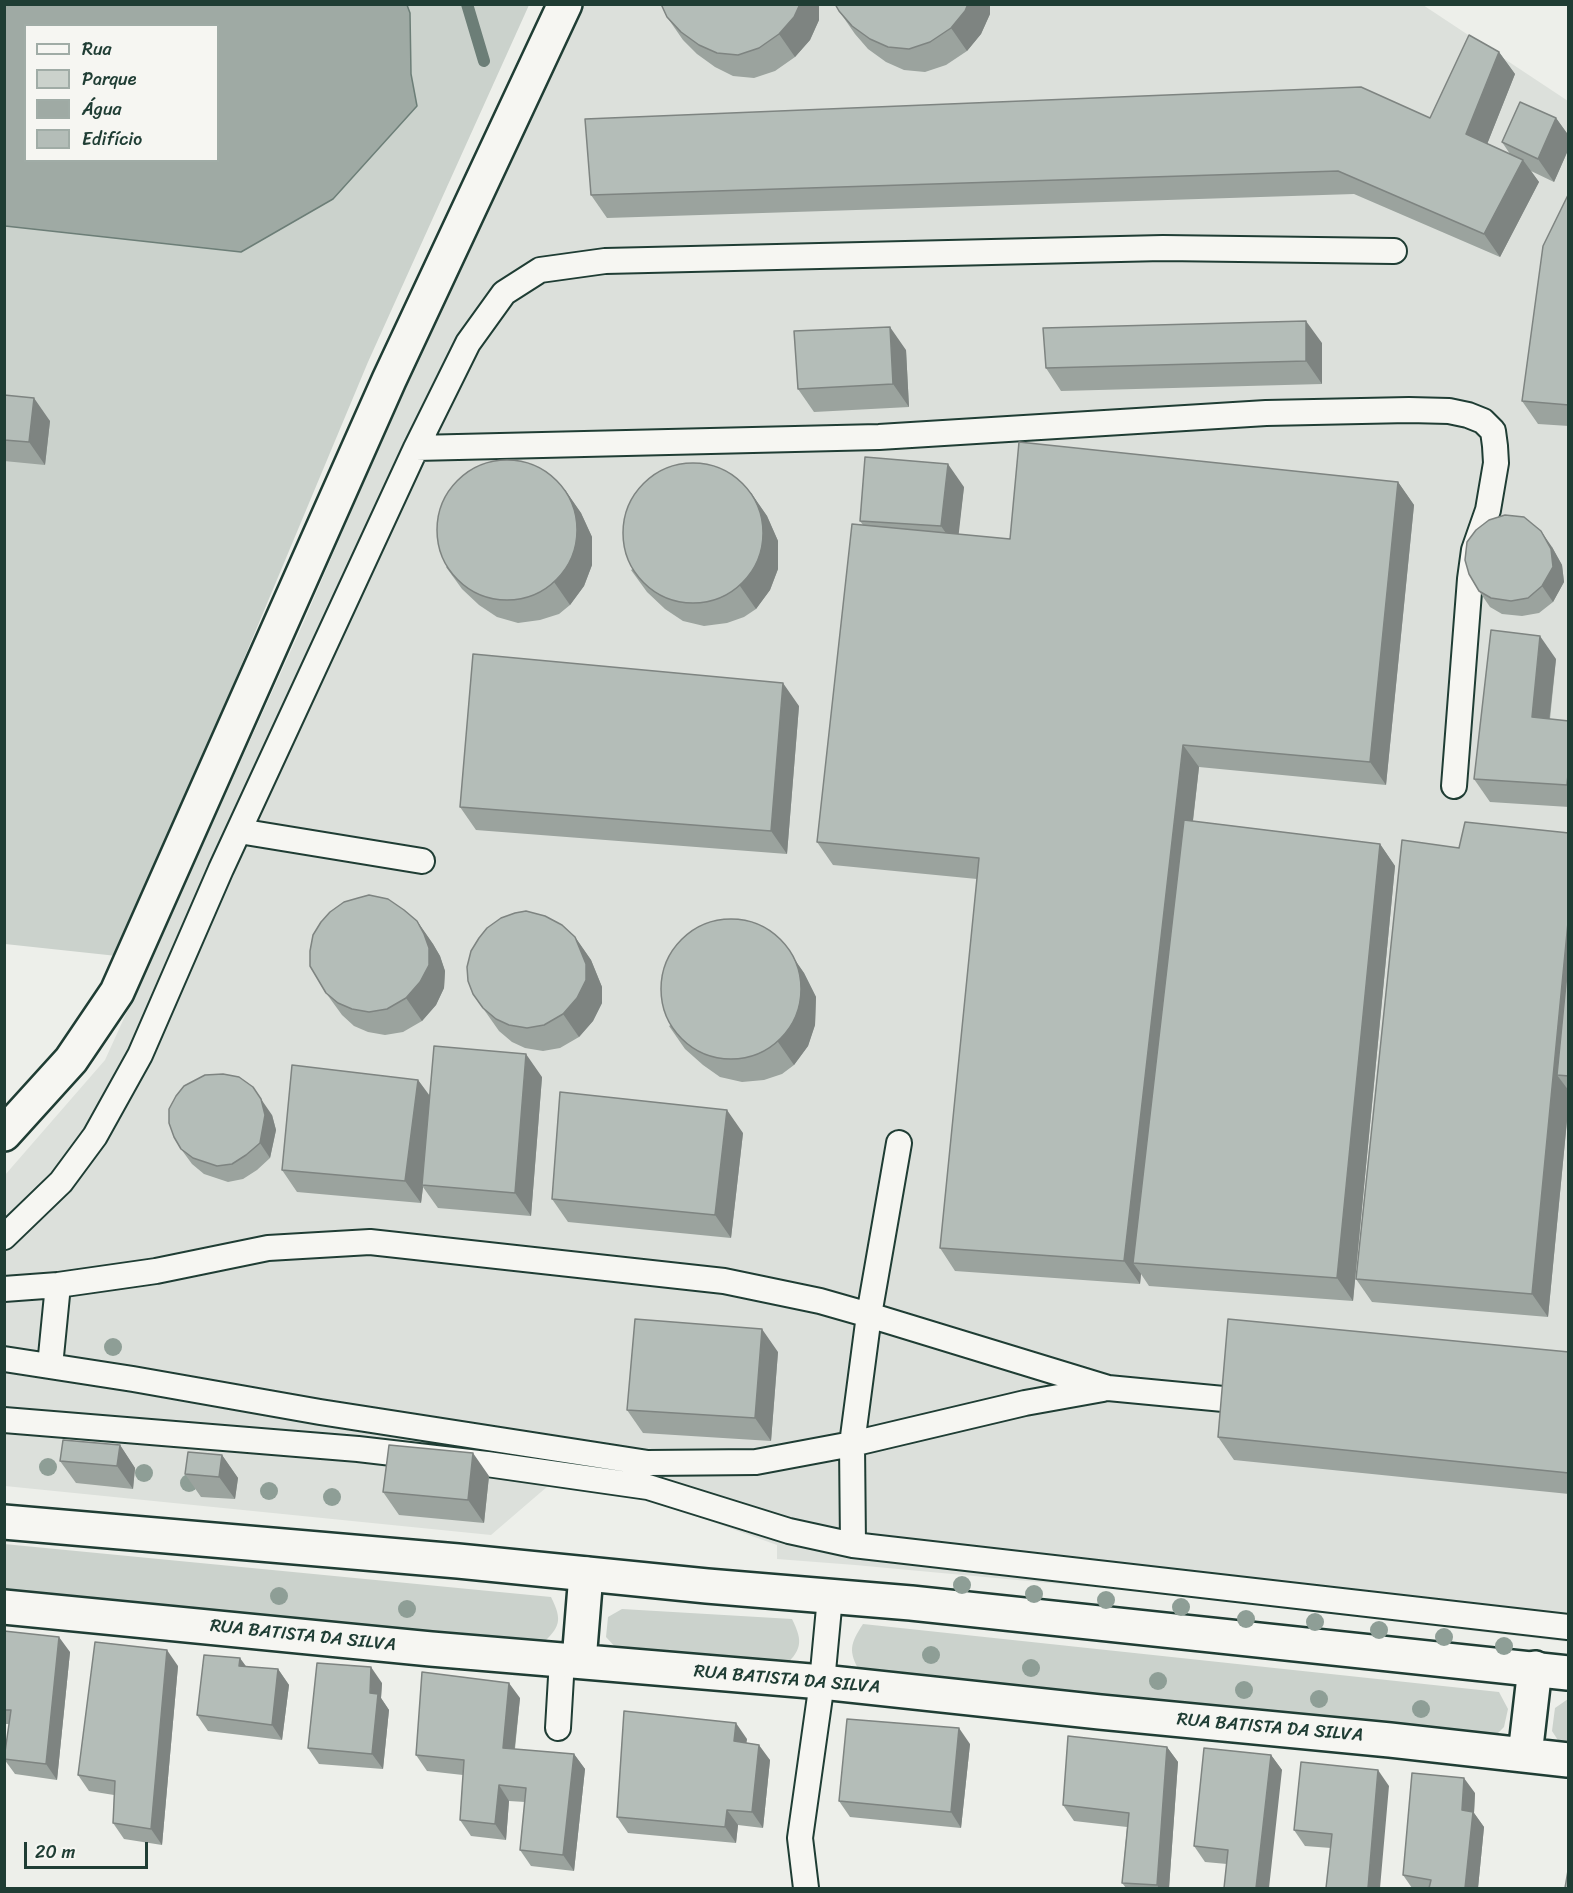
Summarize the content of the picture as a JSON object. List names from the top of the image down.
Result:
{
  "streets": {
    "street": ["RUA BATISTA DA SILVA"]
  },
  "legend": [
    "Rua",
    "Parque",
    "Água",
    "Edifício"
  ],
  "scale_bar": "20 m"
}
